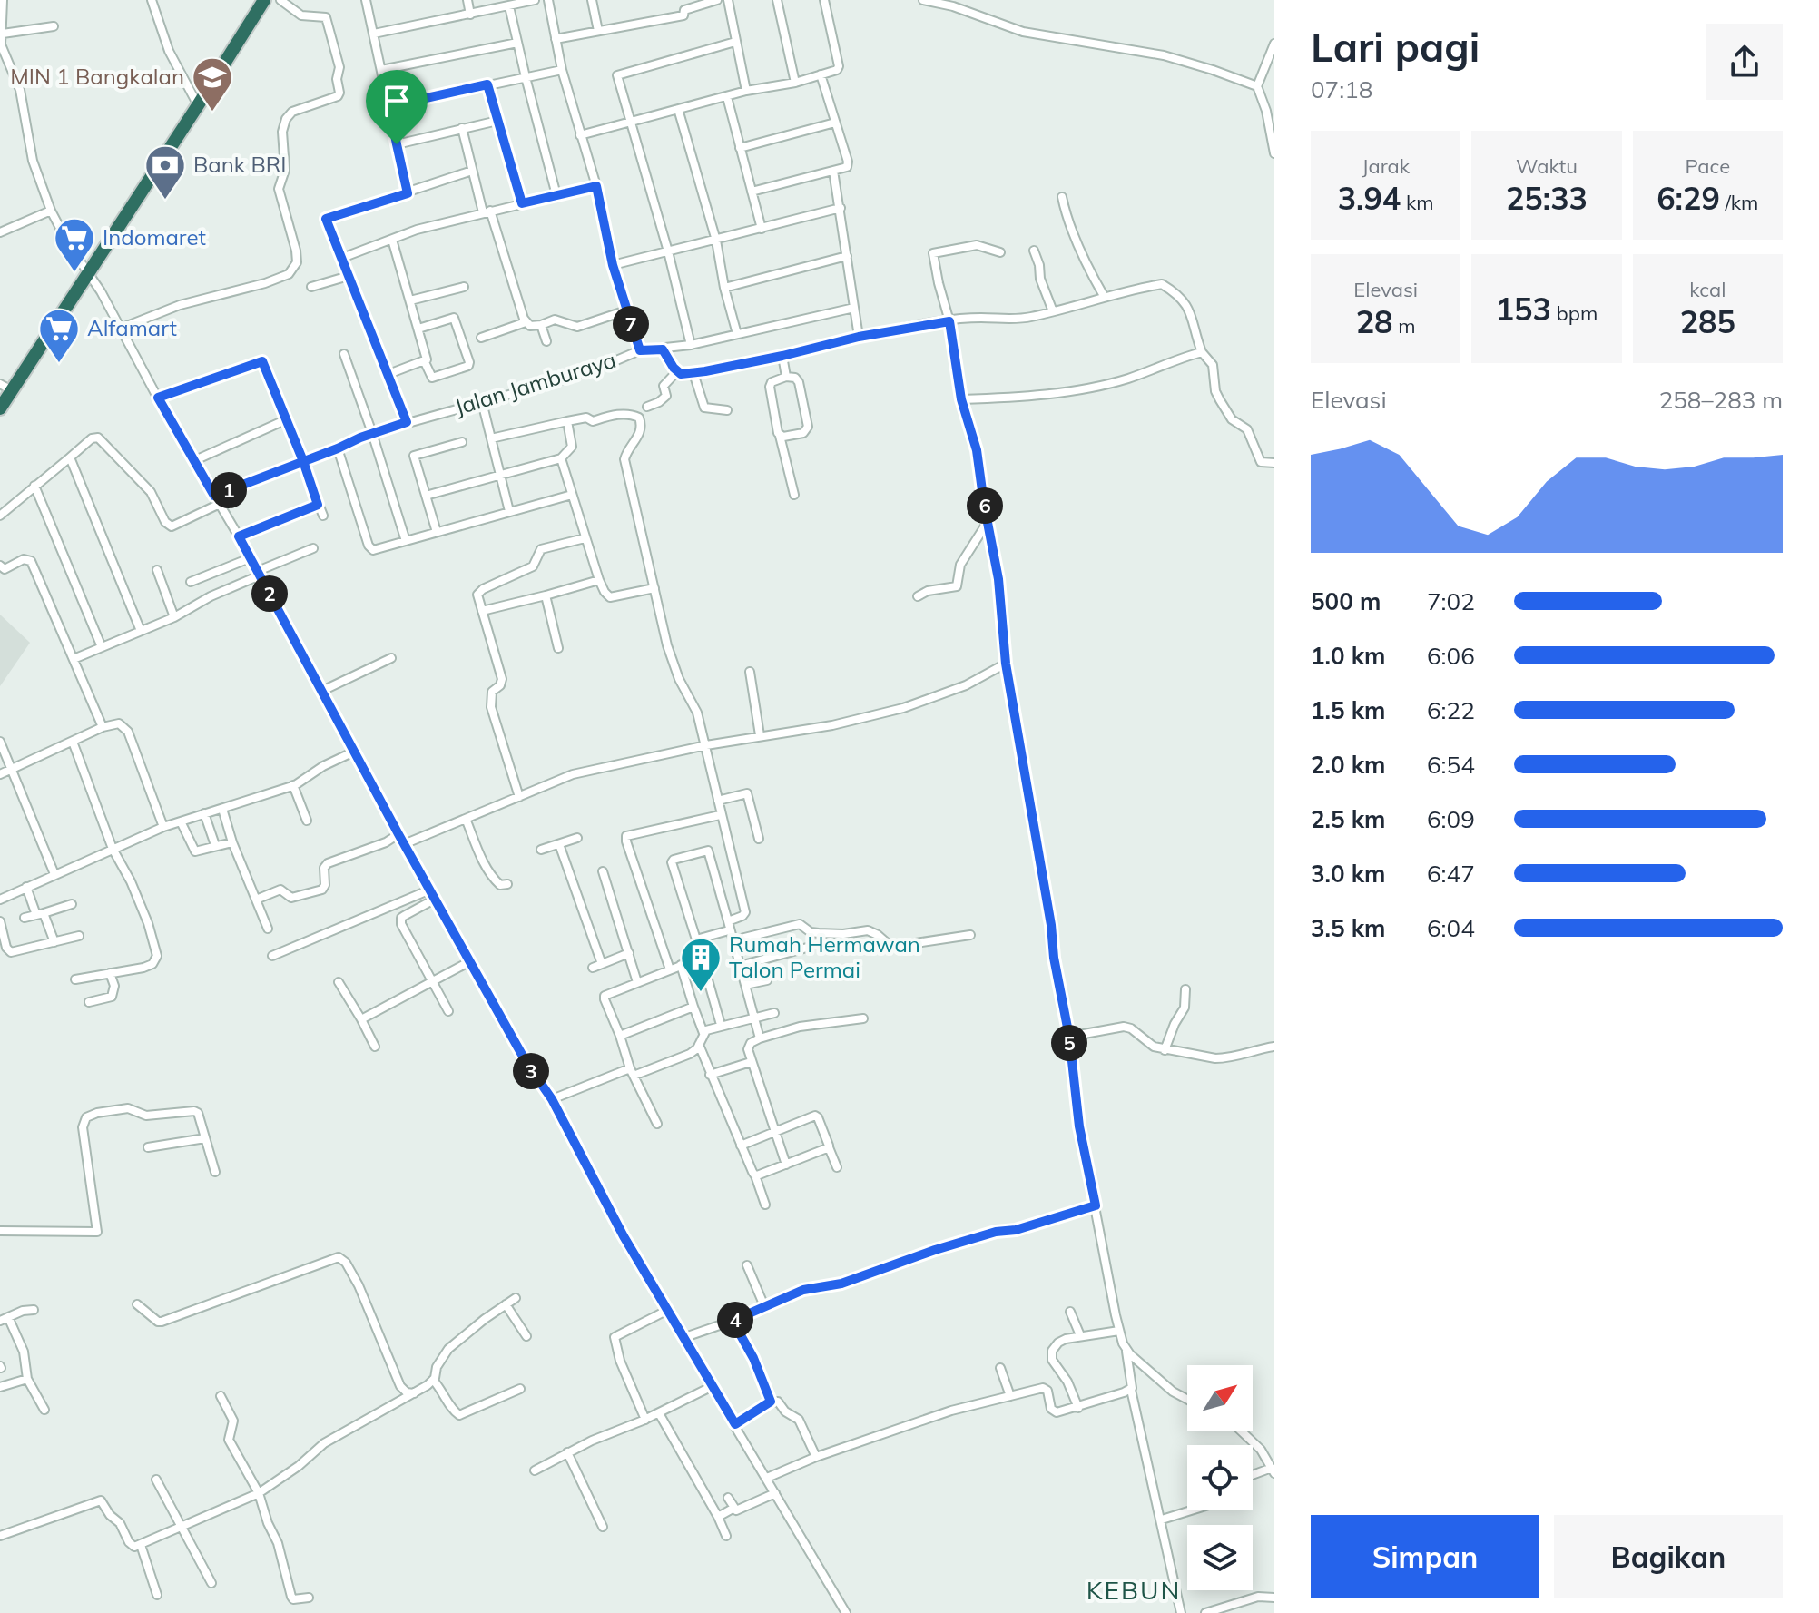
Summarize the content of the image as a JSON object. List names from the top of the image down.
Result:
{
  "streets": {
    "street": ["Jalan Jamburaya"]
  },
  "districts": ["KEBUN"],
  "places": {
    "school or university": ["MIN 1 Bangkalan"],
    "bank": ["Bank BRI"],
    "supermarket": ["Indomaret", "Alfamart"],
    "building": ["Rumah Hermawan Talon Permai"]
  },
  "north": "top right",
  "page": {
    "heading": ["Lari pagi", "07:18"],
    "stats": [
      ["Jarak", "3.94 km"],
      ["Waktu", "25:33"],
      ["Pace", "6:29 /km"],
      ["Elevasi", "28 m"],
      ["153 bpm"],
      ["kcal", "285"]
    ],
    "pins": [
      "7",
      "1",
      "6",
      "2",
      "5",
      "3",
      "4"
    ],
    "chart": ["Elevasi", "258–283 m"],
    "list": [
      {
        "name": "500 m",
        "note": "7:02"
      },
      {
        "name": "1.0 km",
        "note": "6:06"
      },
      {
        "name": "1.5 km",
        "note": "6:22"
      },
      {
        "name": "2.0 km",
        "note": "6:54"
      },
      {
        "name": "2.5 km",
        "note": "6:09"
      },
      {
        "name": "3.0 km",
        "note": "6:47"
      },
      {
        "name": "3.5 km",
        "note": "6:04"
      }
    ],
    "buttons": ["Simpan", "Bagikan"]
  }
}
